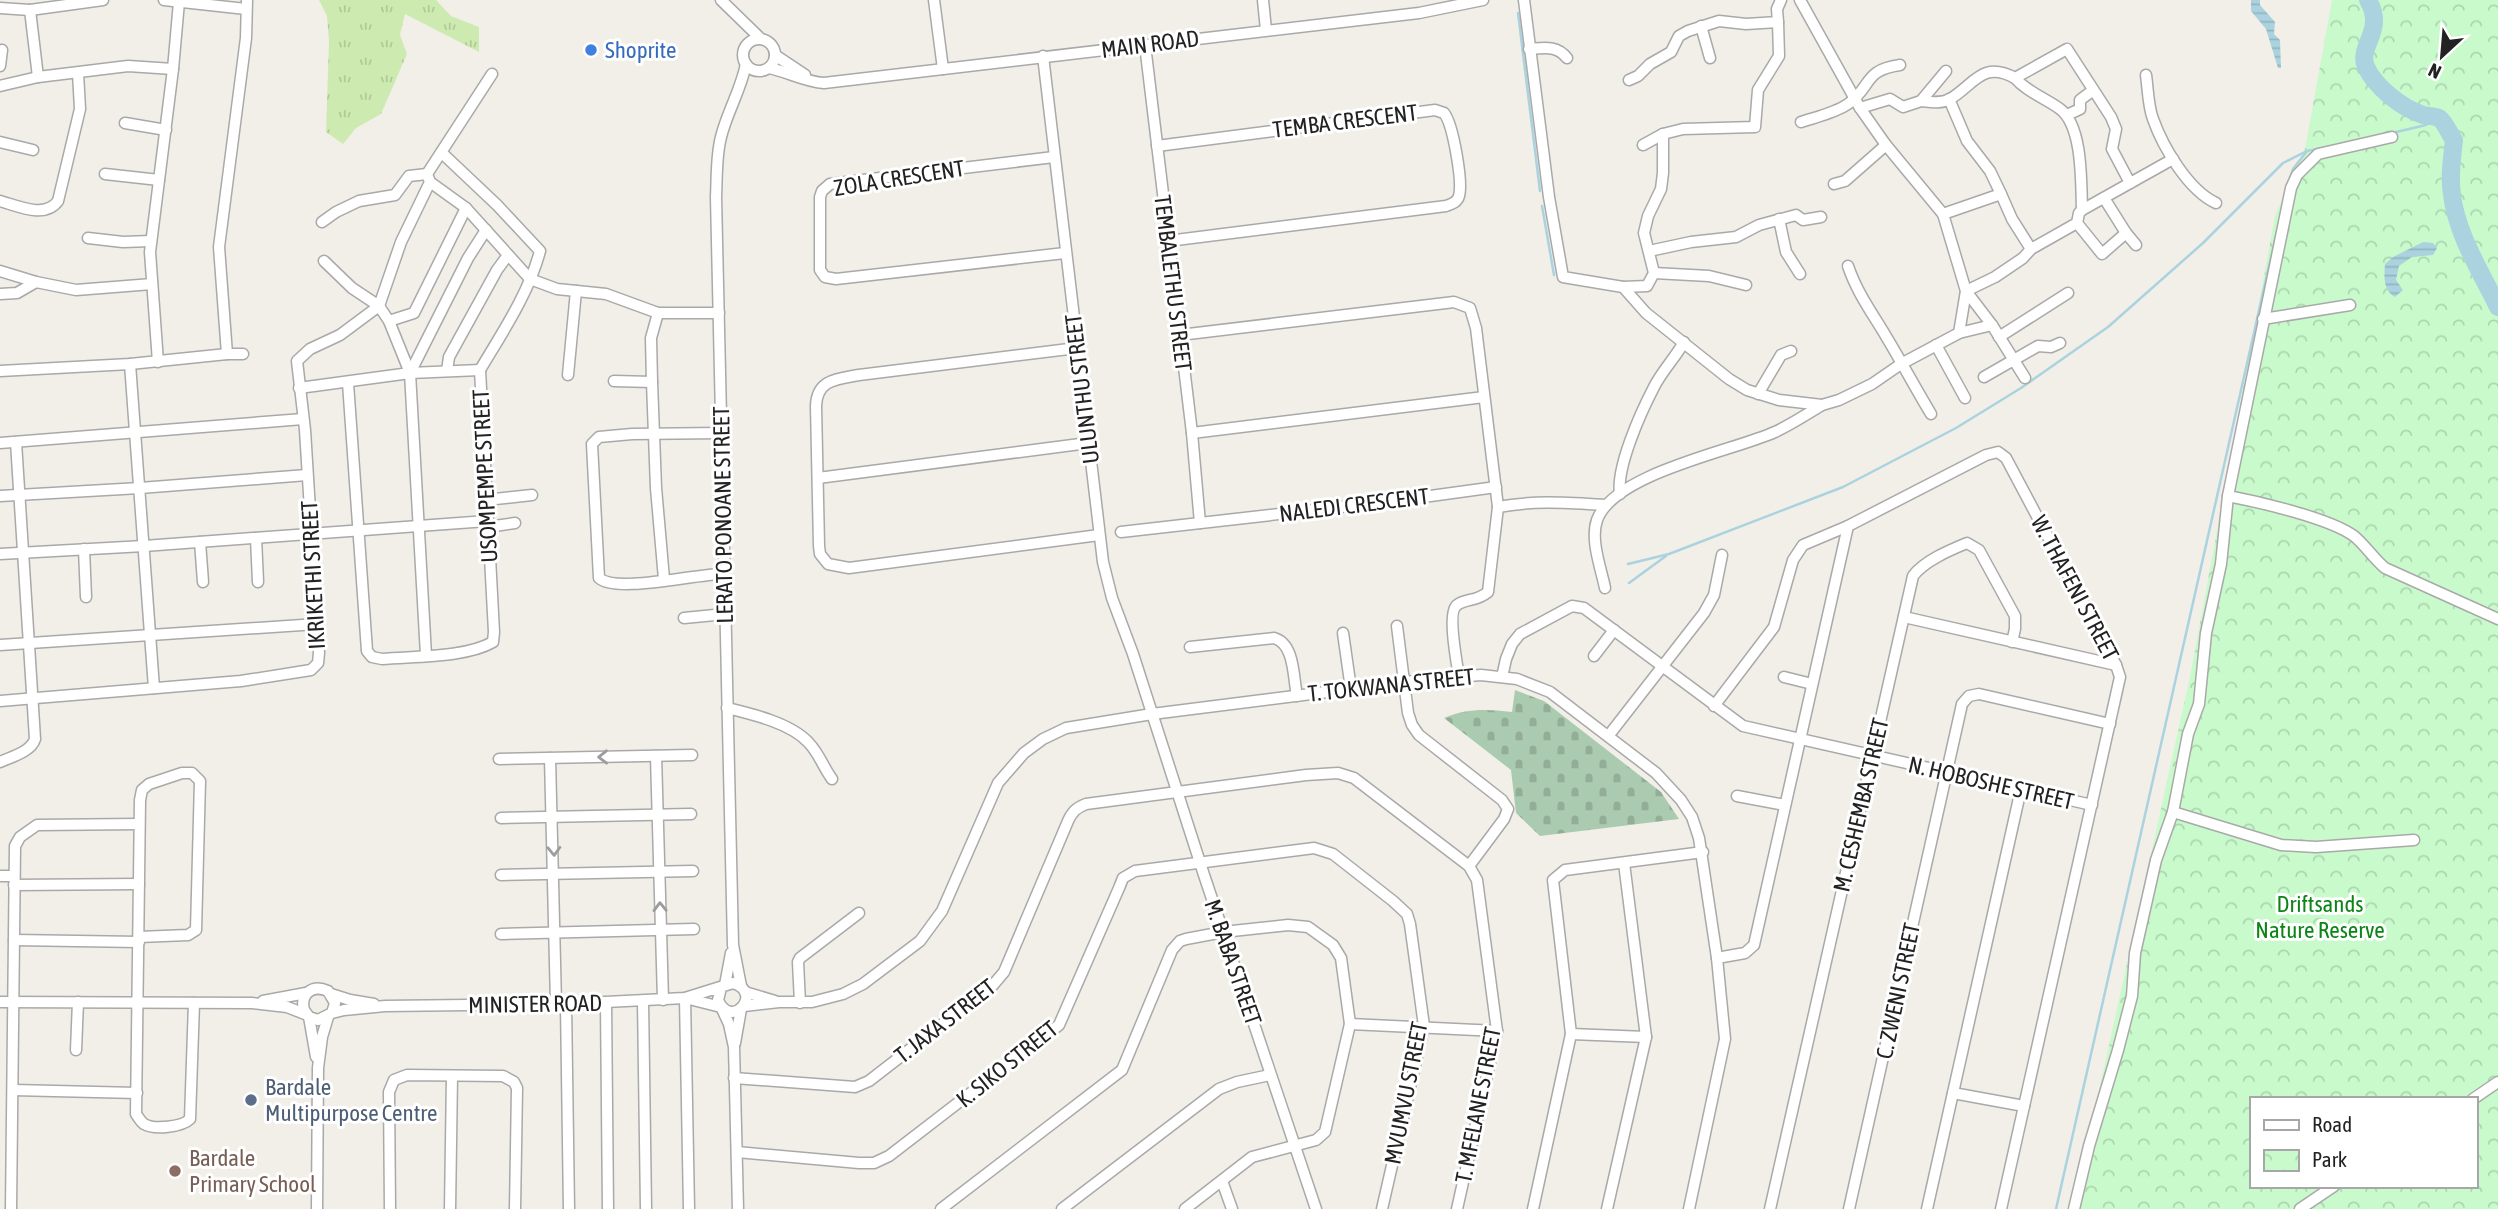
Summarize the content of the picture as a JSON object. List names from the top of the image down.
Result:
{
  "streets": {
    "street": [
      "MAIN ROAD",
      "TEMBA CRESCENT",
      "ZOLA CRESCENT",
      "TEMBALETHU STREET",
      "ULUNTHU STREET",
      "USOMPEMPE STREET",
      "NALEDI CRESCENT",
      "LERATO PONOANE STREET",
      "IKRIKETHI STREET",
      "W. THAFENI STREET",
      "T. TOKWANA STREET",
      "N. HOBOSHE STREET",
      "M. CESHEMBA STREET",
      "M. BABA STREET",
      "C. ZWENI STREET",
      "MINISTER ROAD",
      "T. JAXA STREET",
      "K. SIKO STREET",
      "MVUMVU STREET",
      "T. MFELANE STREET"
    ]
  },
  "crossings": [
    ["MAIN ROAD", "TEMBALETHU STREET"],
    ["MAIN ROAD", "ULUNTHU STREET"],
    ["MAIN ROAD", "LERATO PONOANE STREET"],
    ["TEMBA CRESCENT", "TEMBALETHU STREET"],
    ["ZOLA CRESCENT", "ULUNTHU STREET"],
    ["TEMBALETHU STREET", "NALEDI CRESCENT"],
    ["ULUNTHU STREET", "T. TOKWANA STREET"],
    ["ULUNTHU STREET", "M. BABA STREET"],
    ["USOMPEMPE STREET", "IKRIKETHI STREET"],
    ["LERATO PONOANE STREET", "T. TOKWANA STREET"],
    ["LERATO PONOANE STREET", "MINISTER ROAD"],
    ["W. THAFENI STREET", "N. HOBOSHE STREET"],
    ["W. THAFENI STREET", "C. ZWENI STREET"],
    ["T. TOKWANA STREET", "N. HOBOSHE STREET"],
    ["T. TOKWANA STREET", "M. BABA STREET"],
    ["T. TOKWANA STREET", "MINISTER ROAD"],
    ["N. HOBOSHE STREET", "M. CESHEMBA STREET"],
    ["N. HOBOSHE STREET", "C. ZWENI STREET"],
    ["M. BABA STREET", "T. JAXA STREET"],
    ["M. BABA STREET", "K. SIKO STREET"],
    ["M. BABA STREET", "MVUMVU STREET"],
    ["K. SIKO STREET", "MVUMVU STREET"]
  ],
  "parks": ["Driftsands Nature Reserve"],
  "places": ["Shoprite", "Bardale Multipurpose Centre", "Bardale Primary School"],
  "legend": ["Road", "Park"],
  "north": "bottom left"
}
